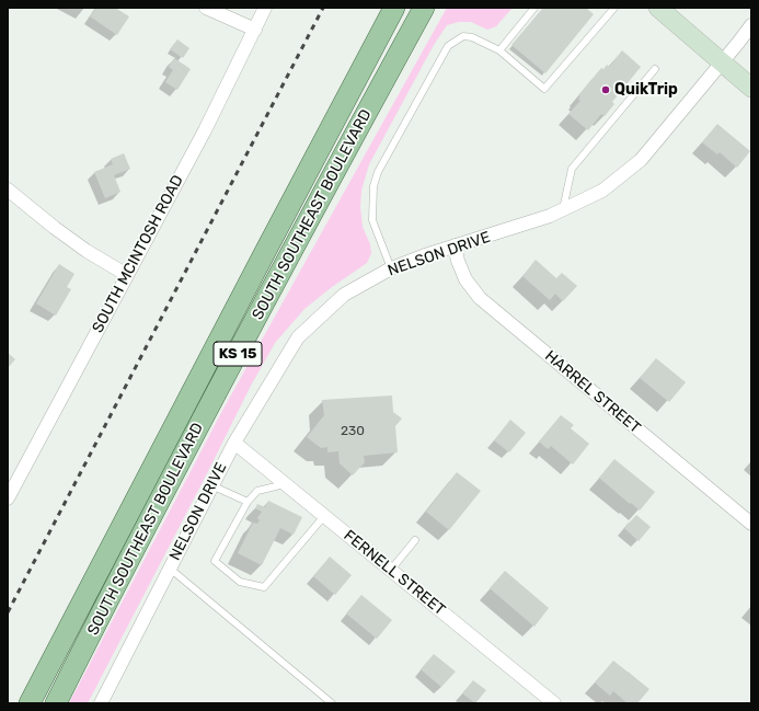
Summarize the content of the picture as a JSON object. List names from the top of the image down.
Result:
{
  "streets": {
    "main road": ["SOUTH SOUTHEAST BOULEVARD", "KS 15"],
    "street": [
      "SOUTH MCINTOSH ROAD",
      "NELSON DRIVE",
      "HARREL STREET",
      "FERNELL STREET"
    ]
  },
  "crossings": [
    ["NELSON DRIVE", "HARREL STREET"],
    ["NELSON DRIVE", "FERNELL STREET"]
  ],
  "places": ["QuikTrip"],
  "house_numbers": ["230"]
}
